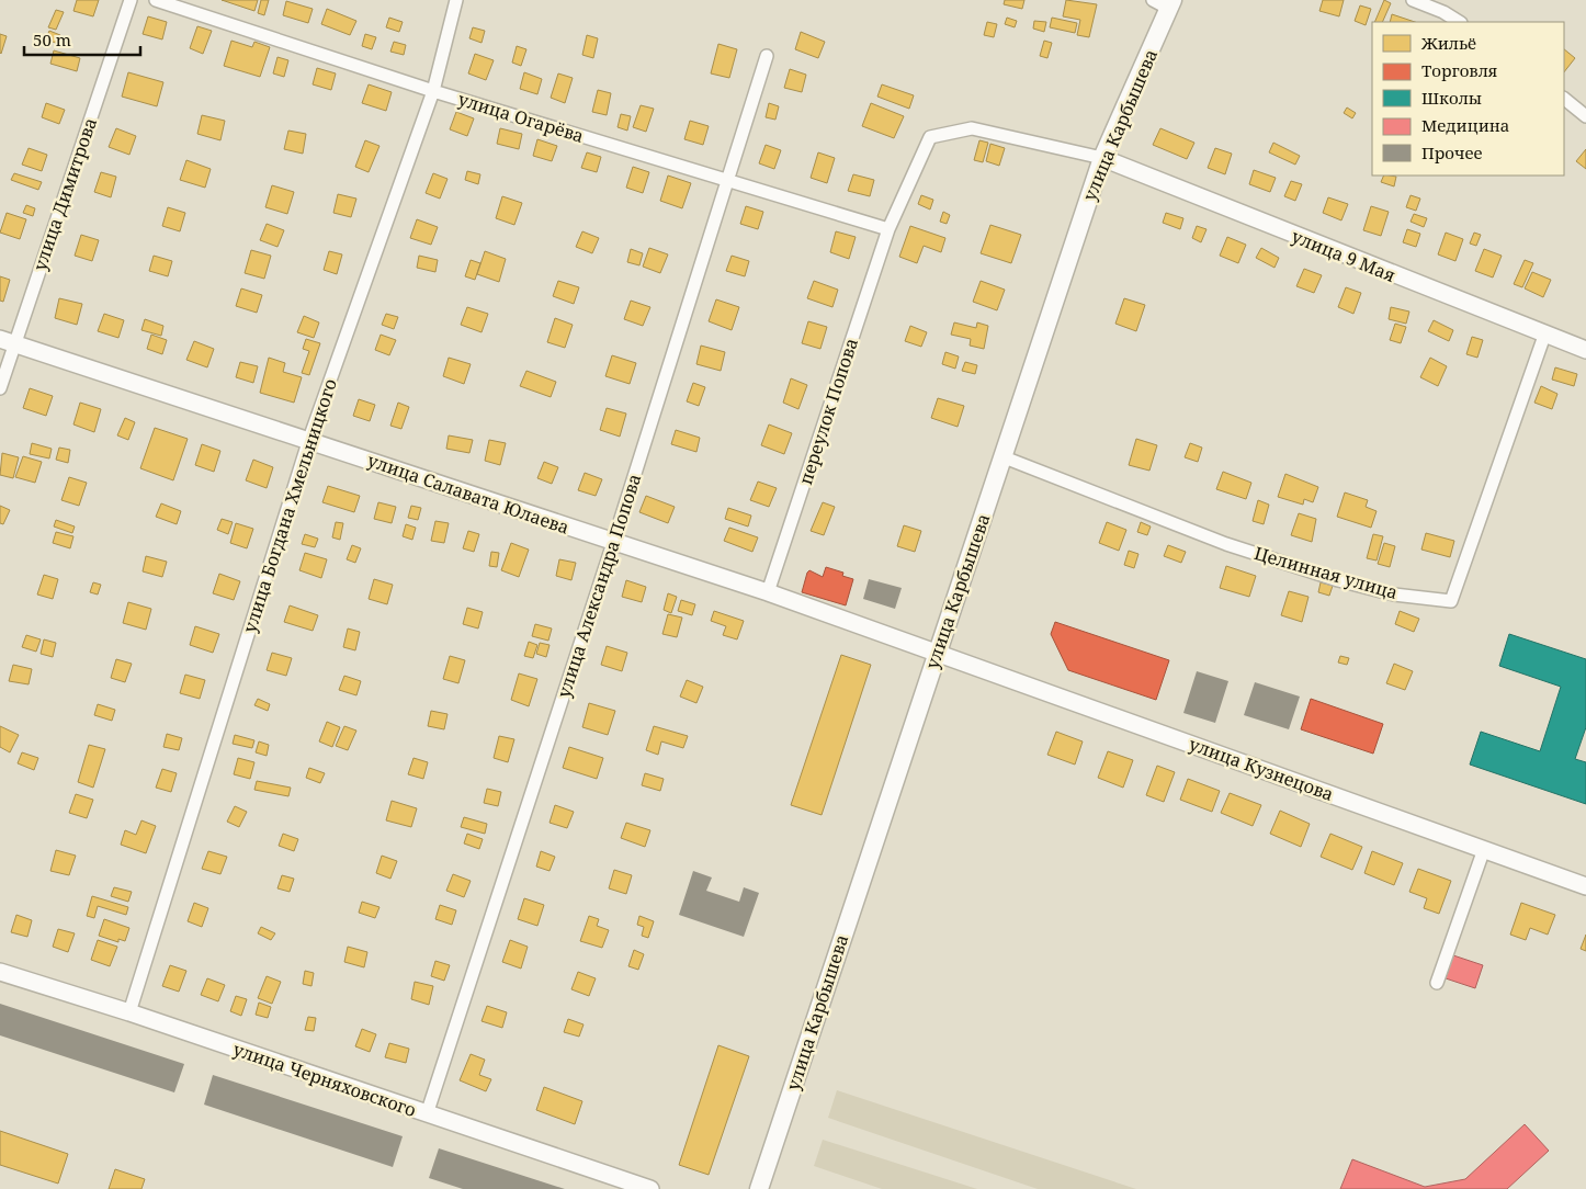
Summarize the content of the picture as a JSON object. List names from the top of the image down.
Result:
{
  "streets": {
    "main road": ["улица Карбышева"],
    "street": [
      "улица Огарёва",
      "улица Димитрова",
      "улица 9 Мая",
      "переулок Попова",
      "улица Салавата Юлаева",
      "улица Богдана Хмельницкого",
      "Целинная улица",
      "улица Александра Попова",
      "улица Кузнецова",
      "улица Черняховского"
    ]
  },
  "crossings": [
    ["улица Огарёва", "переулок Попова"],
    ["улица Огарёва", "улица Богдана Хмельницкого"],
    ["улица Огарёва", "улица Александра Попова"],
    ["улица Карбышева", "улица 9 Мая"],
    ["улица Карбышева", "переулок Попова"],
    ["улица Карбышева", "улица Салавата Юлаева"],
    ["улица Карбышева", "Целинная улица"],
    ["улица Карбышева", "улица Кузнецова"],
    ["улица Димитрова", "улица Салавата Юлаева"],
    ["улица 9 Мая", "переулок Попова"],
    ["улица 9 Мая", "Целинная улица"],
    ["переулок Попова", "улица Салавата Юлаева"],
    ["улица Салавата Юлаева", "улица Богдана Хмельницкого"],
    ["улица Салавата Юлаева", "улица Александра Попова"],
    ["улица Салавата Юлаева", "улица Кузнецова"],
    ["улица Богдана Хмельницкого", "улица Черняховского"],
    ["улица Александра Попова", "улица Черняховского"]
  ],
  "legend": [
    "Жильё",
    "Торговля",
    "Школы",
    "Медицина",
    "Прочее"
  ],
  "scale_bar": "50 m"
}
